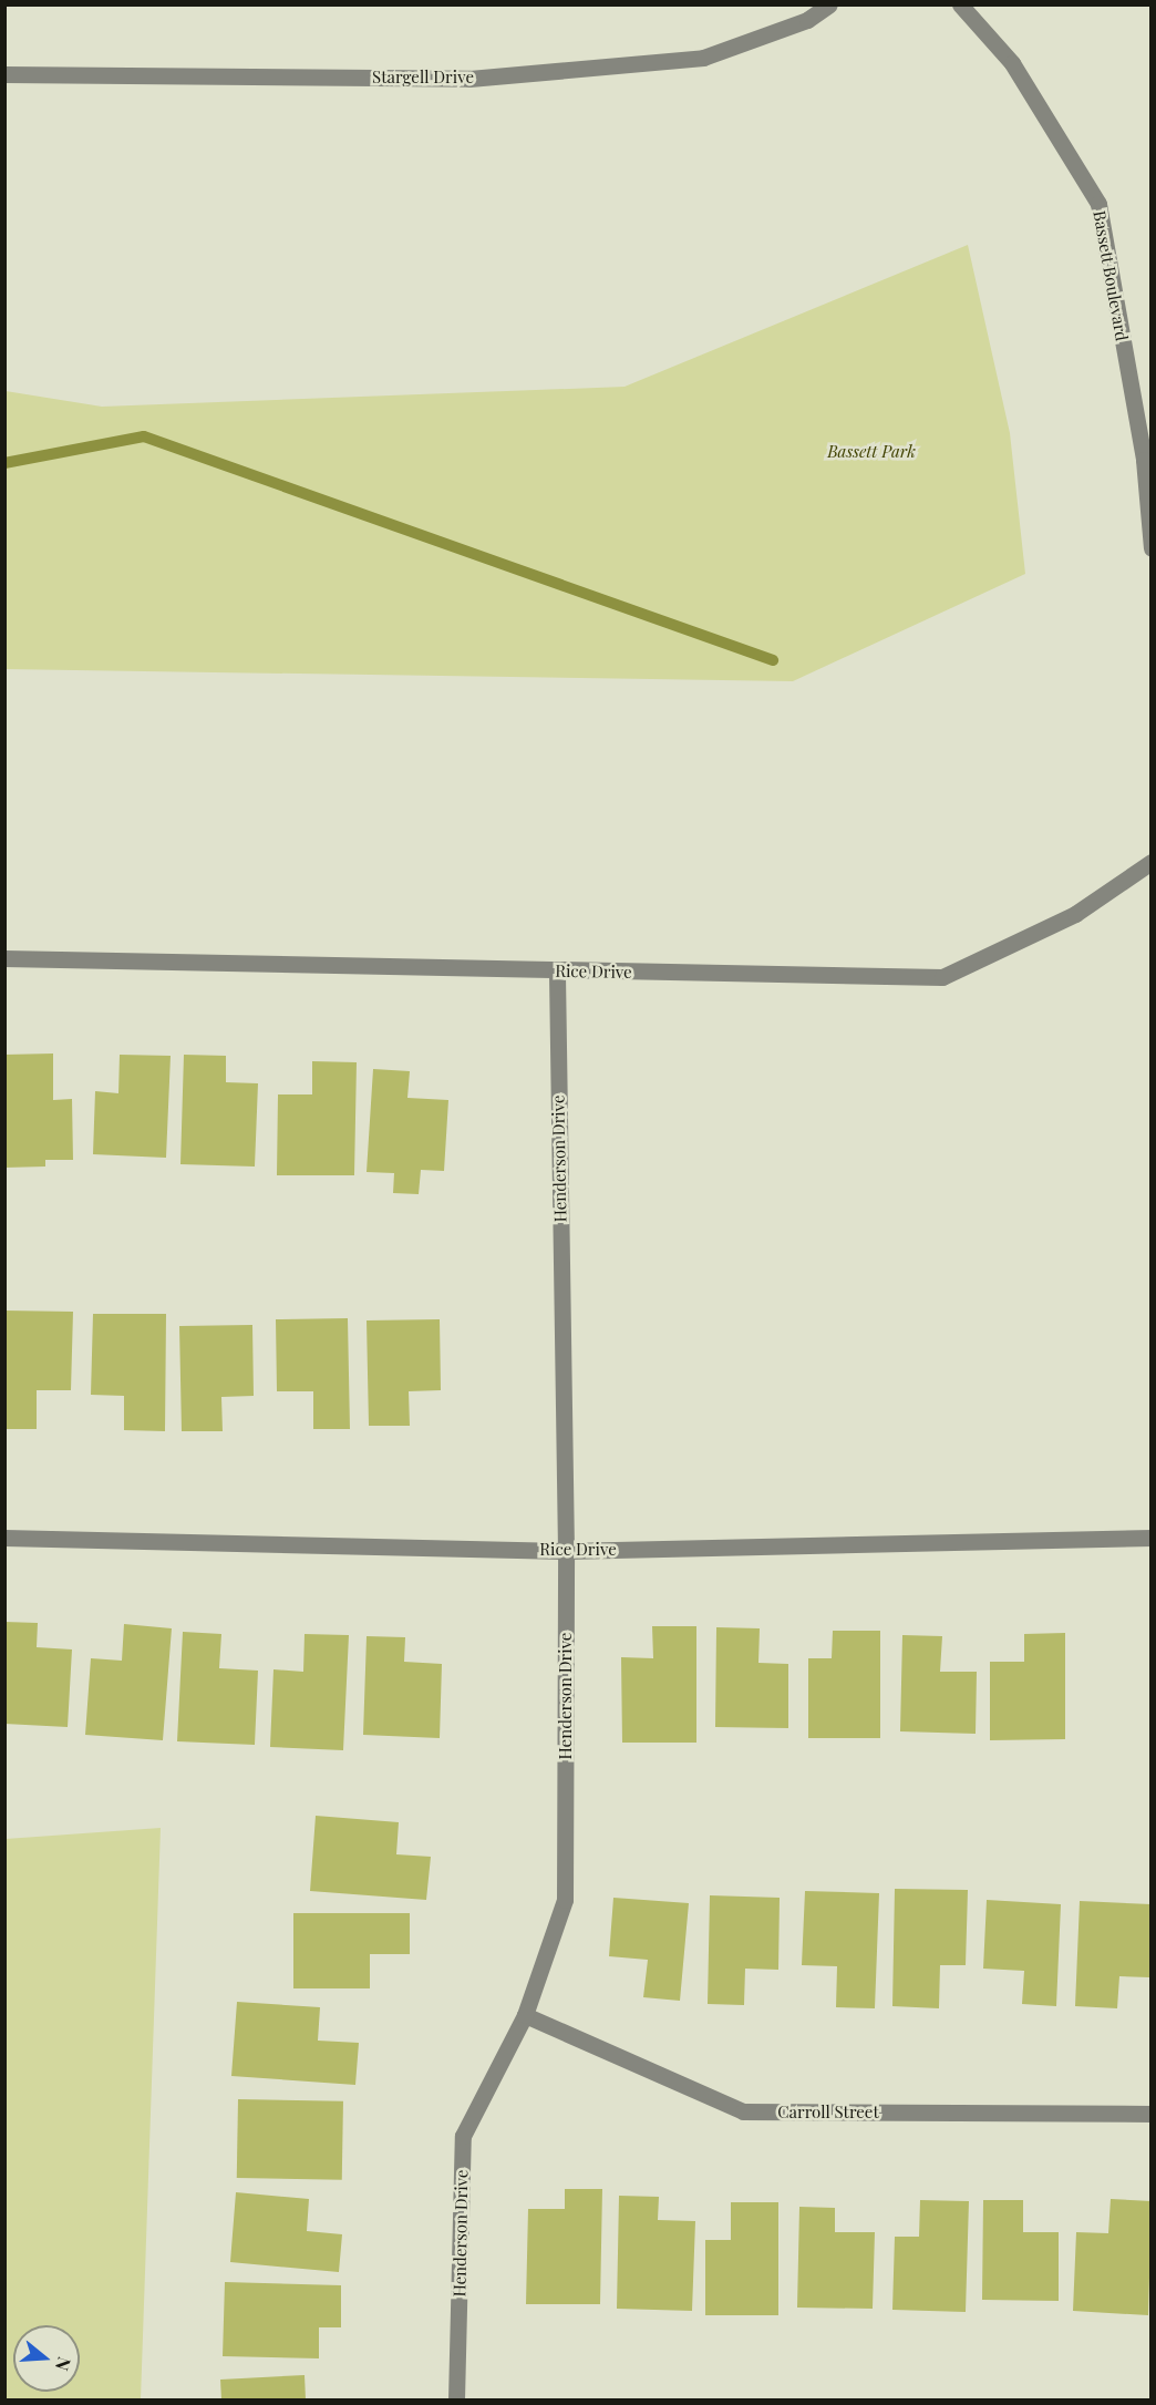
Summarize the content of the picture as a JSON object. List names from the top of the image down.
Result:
{
  "streets": {
    "street": [
      "Stargell Drive",
      "Bassett Boulevard",
      "Rice Drive",
      "Henderson Drive",
      "Carroll Street"
    ]
  },
  "crossings": [
    ["Rice Drive", "Henderson Drive"],
    ["Henderson Drive", "Carroll Street"]
  ],
  "parks": ["Bassett Park"],
  "north": "right"
}
